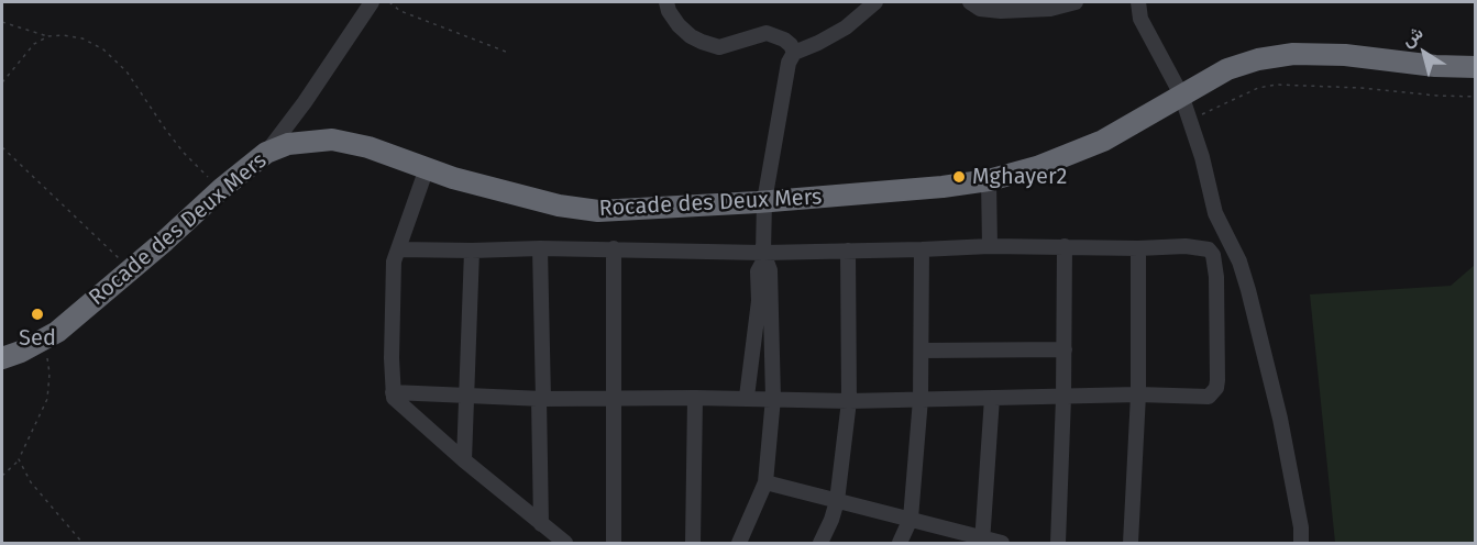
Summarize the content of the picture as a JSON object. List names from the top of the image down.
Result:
{
  "streets": {
    "highway": ["Rocade des Deux Mers"]
  },
  "places": ["Mghayer2", "Sed"],
  "north": "top left"
}
